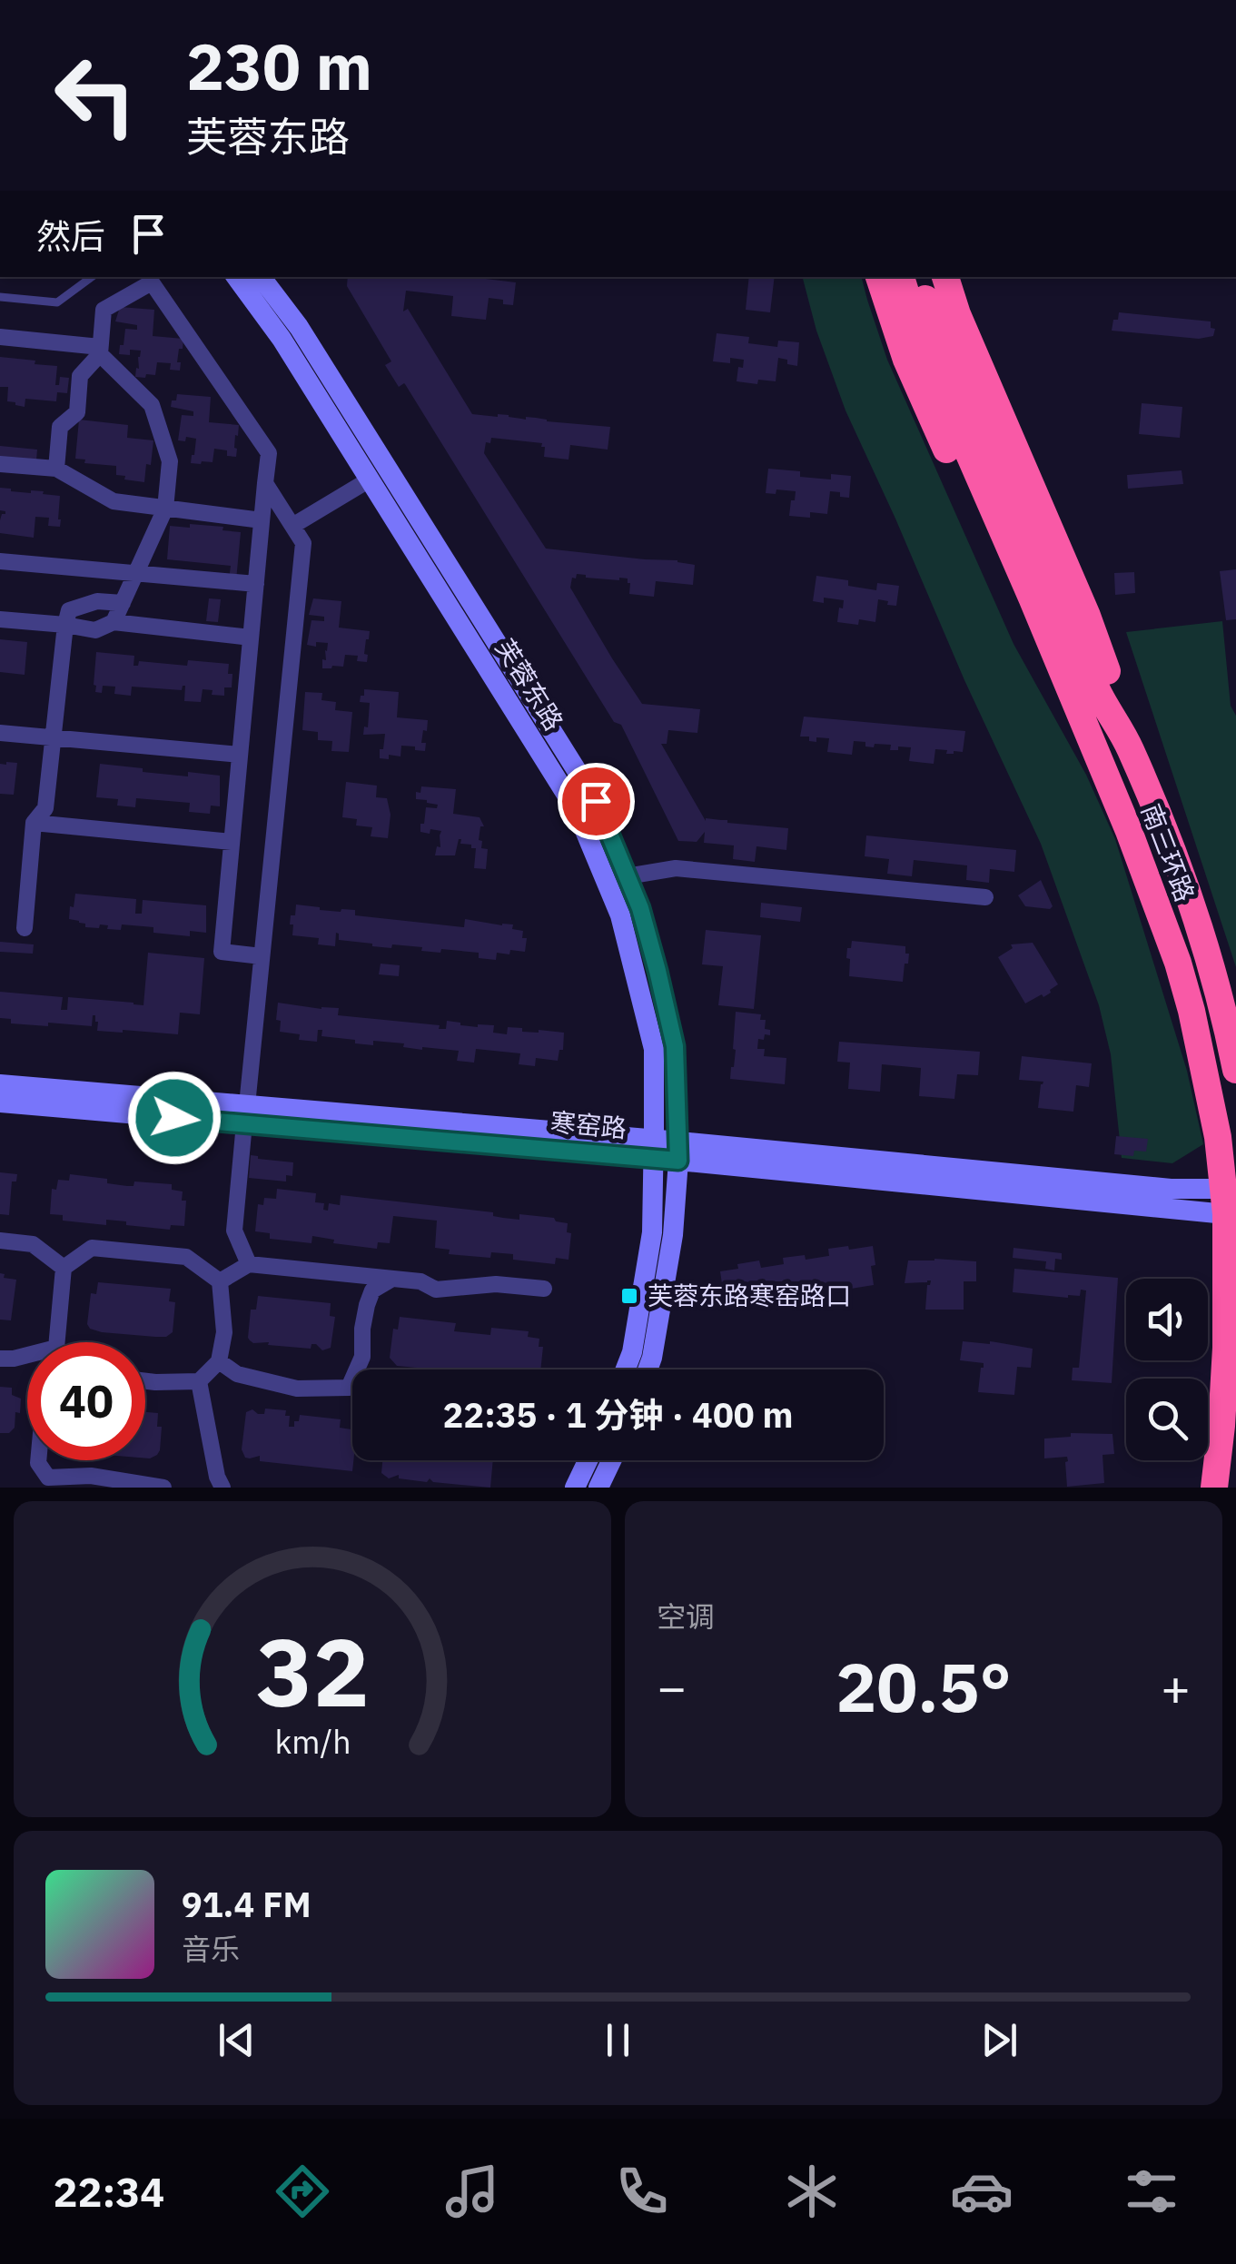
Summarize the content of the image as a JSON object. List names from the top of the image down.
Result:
{
  "streets": {
    "highway": ["南三环路"],
    "main road": ["芙蓉东路", "寒窑路"]
  },
  "crossings": [
    ["芙蓉东路", "寒窑路"],
    ["南三环路", "寒窑路"]
  ],
  "places": {
    "transit": ["芙蓉东路寒窑路口"]
  },
  "page": {
    "turn": ["230 m", "芙蓉东路"],
    "then": "然后",
    "limit": "40",
    "trip": "22:35 · 1 分钟 · 400 m",
    "tile": "空调",
    "heat": ["−", "20.5°", "+"],
    "song": ["91.4 FM", "音乐"],
    "tabs": "22:34",
    "gauge": ["32", "km/h"]
  }
}
